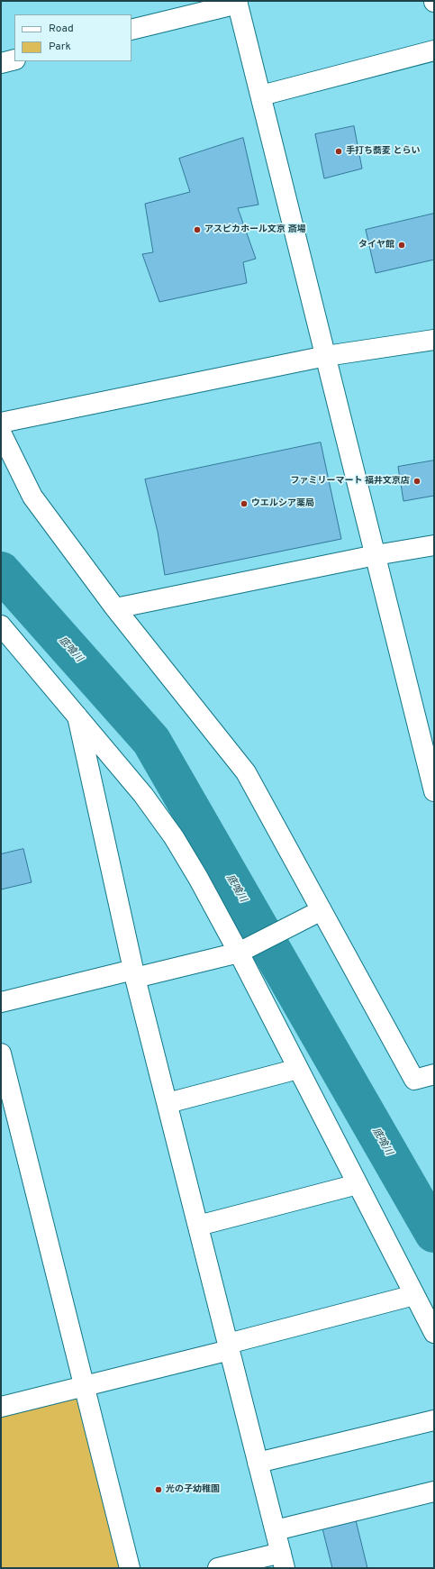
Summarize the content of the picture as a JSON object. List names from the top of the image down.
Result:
{
  "water": ["底喰川"],
  "places": [
    "手打ち蕎麦 とらい",
    "アスピカホール文京 斎場",
    "タイヤ館",
    "ファミリーマート 福井文京店",
    "ウエルシア薬局",
    "光の子幼稚園"
  ],
  "legend": ["Road", "Park"]
}
